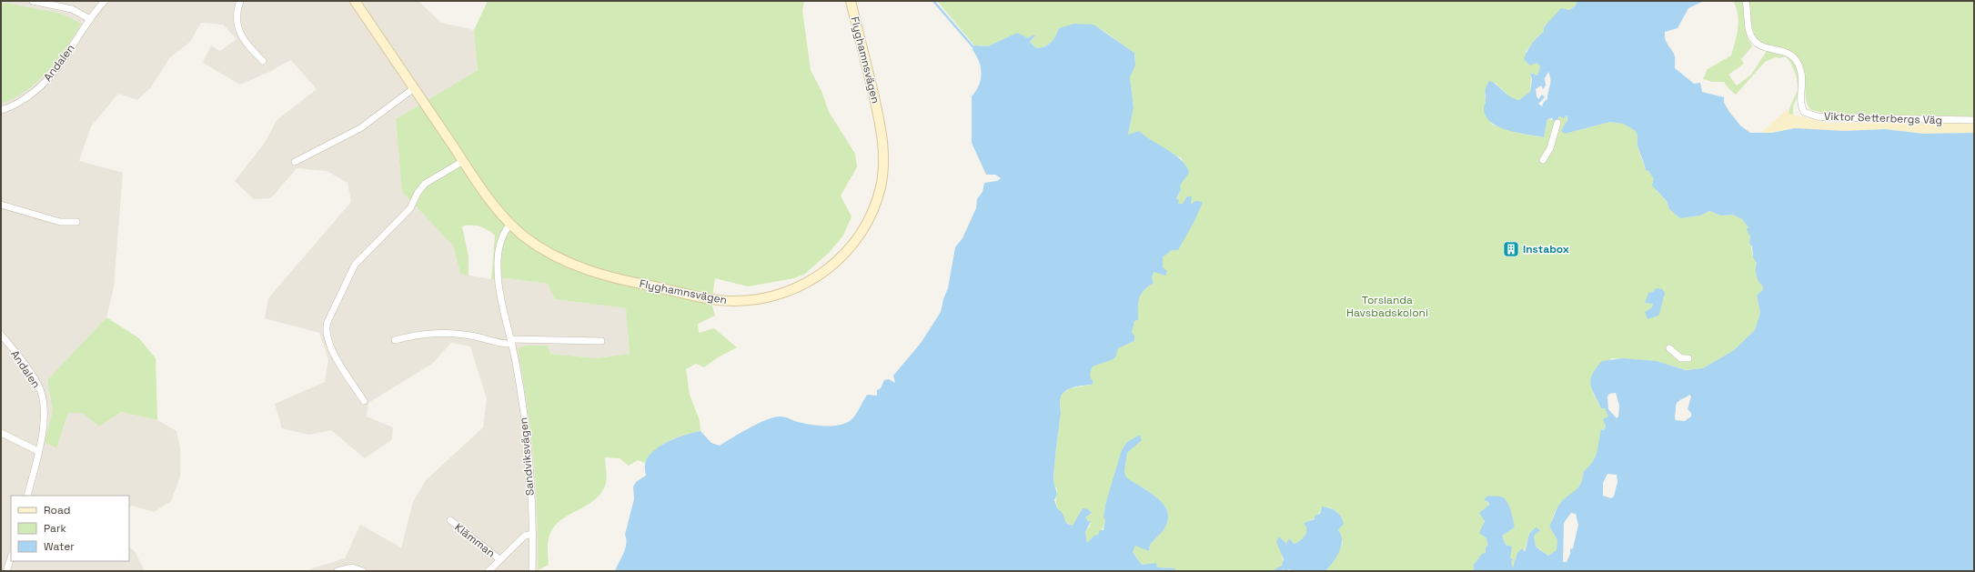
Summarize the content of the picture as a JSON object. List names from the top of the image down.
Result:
{
  "streets": {
    "street": [
      "Flyghamnsvägen",
      "Andalen",
      "Viktor Setterbergs Väg",
      "Sandviksvägen",
      "Klämman"
    ]
  },
  "crossings": [
    ["Flyghamnsvägen", "Sandviksvägen"],
    ["Sandviksvägen", "Klämman"]
  ],
  "parks": ["Torslanda Havsbadskoloni"],
  "places": {
    "building": ["Instabox"]
  },
  "legend": ["Road", "Park", "Water"]
}
